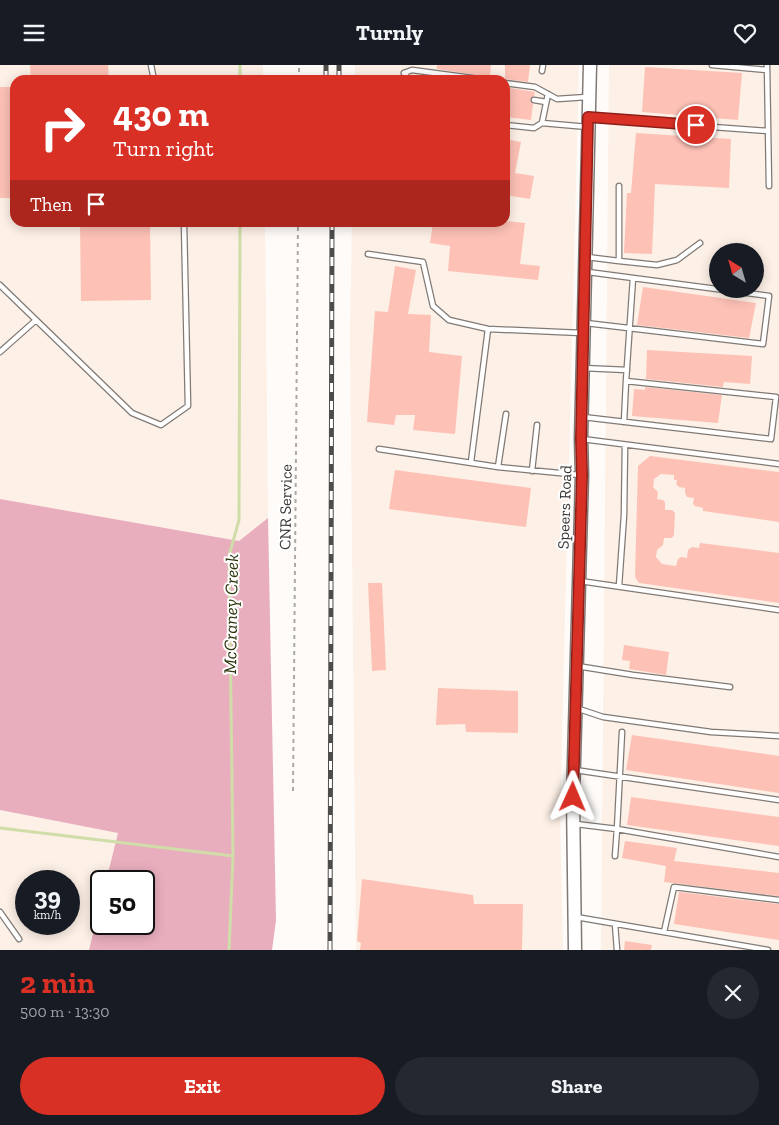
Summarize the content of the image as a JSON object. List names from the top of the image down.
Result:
{
  "streets": {
    "main road": ["Speers Road"],
    "path": ["CNR Service"]
  },
  "water": ["McCraney Creek"],
  "north": "top left",
  "page": {
    "header": "Turnly",
    "turn": ["430 m", "Turn right"],
    "then": "Then",
    "speed": "39 km/h",
    "limit": "50",
    "heading": ["2 min", "500 m · 13:30"],
    "buttons": ["Exit", "Share"]
  }
}
